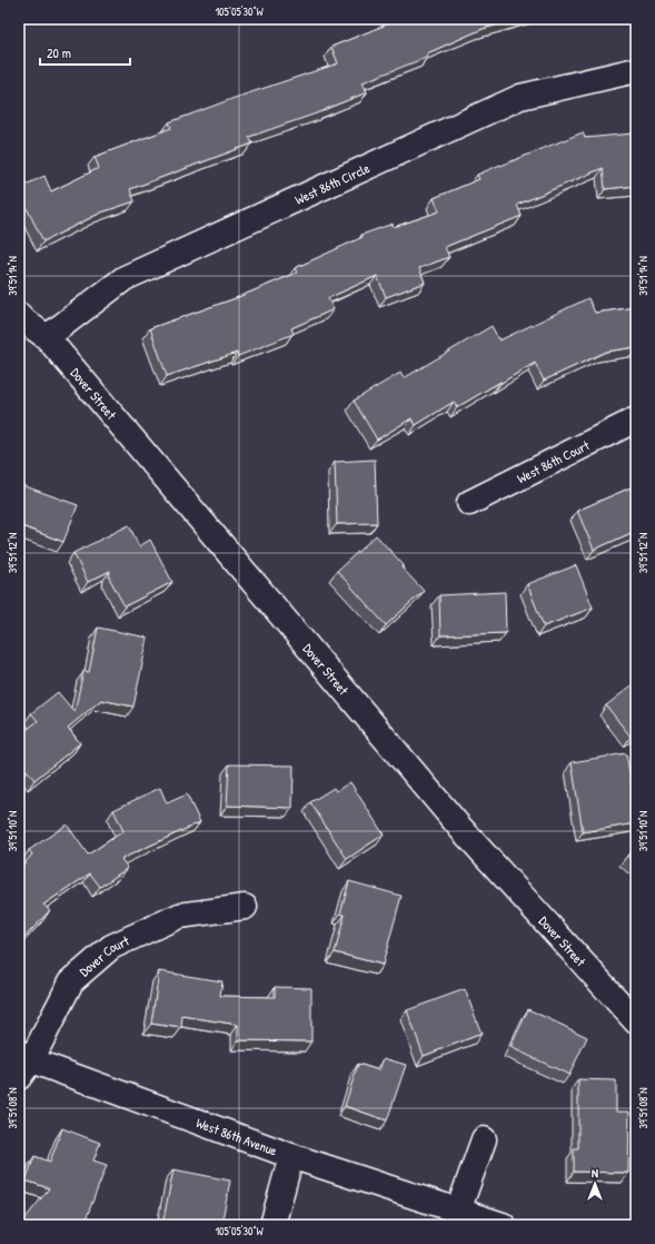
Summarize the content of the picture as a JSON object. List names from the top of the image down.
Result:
{
  "streets": {
    "street": [
      "West 86th Circle",
      "Dover Street",
      "West 86th Court",
      "Dover Court",
      "West 86th Avenue"
    ]
  },
  "crossings": [
    ["West 86th Circle", "Dover Street"],
    ["Dover Court", "West 86th Avenue"]
  ],
  "scale_bar": "20 m",
  "north": "top",
  "coordinates": [
    "105°05'30\"W",
    "39°51'14\"N",
    "39°51'12\"N",
    "39°51'10\"N",
    "39°51'08\"N"
  ]
}
